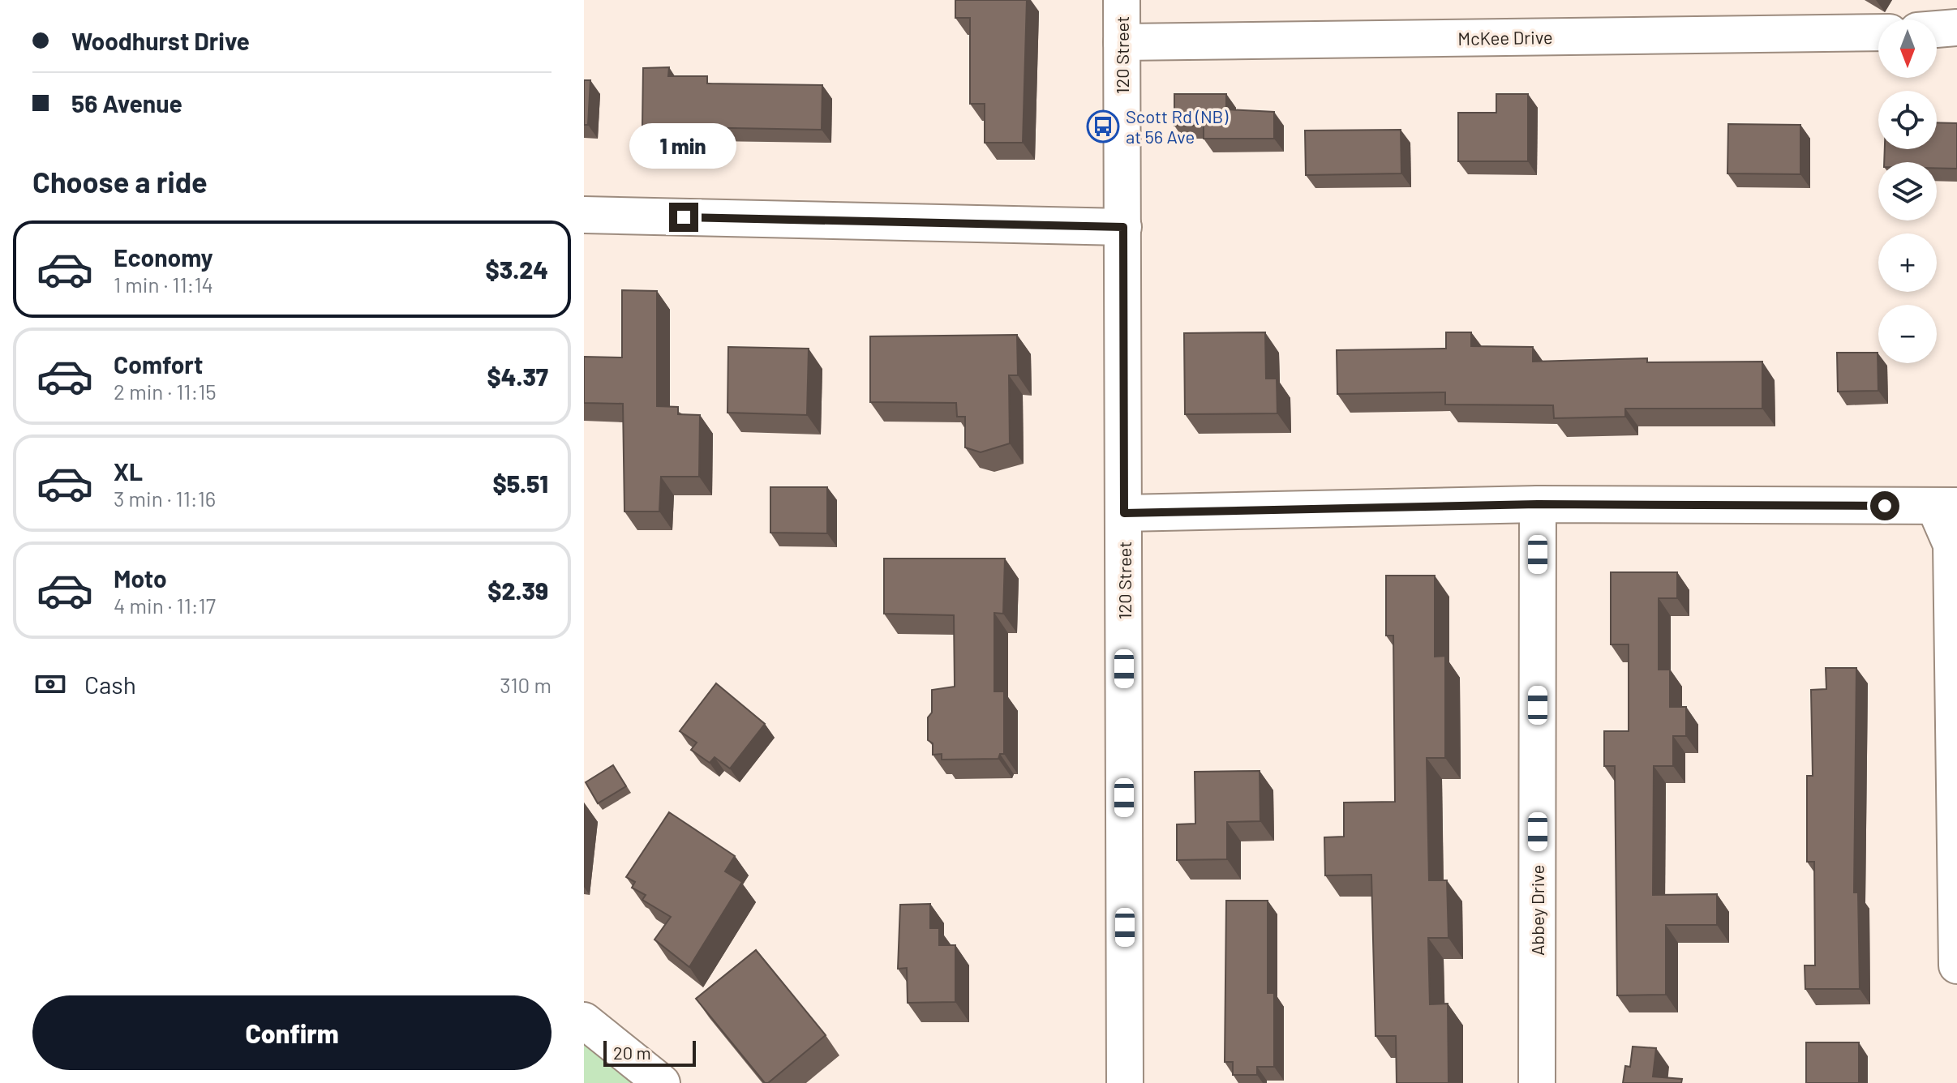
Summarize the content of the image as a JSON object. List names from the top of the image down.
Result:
{
  "streets": {
    "street": ["McKee Drive", "120 Street", "Abbey Drive"]
  },
  "crossings": [
    ["McKee Drive", "120 Street"]
  ],
  "places": {
    "bus stop": ["Scott Rd (NB) at 56 Ave"]
  },
  "scale_bar": "20 m",
  "north": "bottom",
  "page": {
    "banner": ["Woodhurst Drive", "56 Avenue"],
    "map_buttons": ["+", "−"],
    "bubble": "1 min",
    "heading": "Choose a ride",
    "list": [
      {
        "name": "Economy",
        "note": "1 min · 11:14",
        "value": "$3.24"
      },
      {
        "name": "Comfort",
        "note": "2 min · 11:15",
        "value": "$4.37"
      },
      {
        "name": "XL",
        "note": "3 min · 11:16",
        "value": "$5.51"
      },
      {
        "name": "Moto",
        "note": "4 min · 11:17",
        "value": "$2.39"
      }
    ],
    "pay": ["Cash", "310 m"],
    "buttons": "Confirm",
    "scale": "20 m"
  }
}
